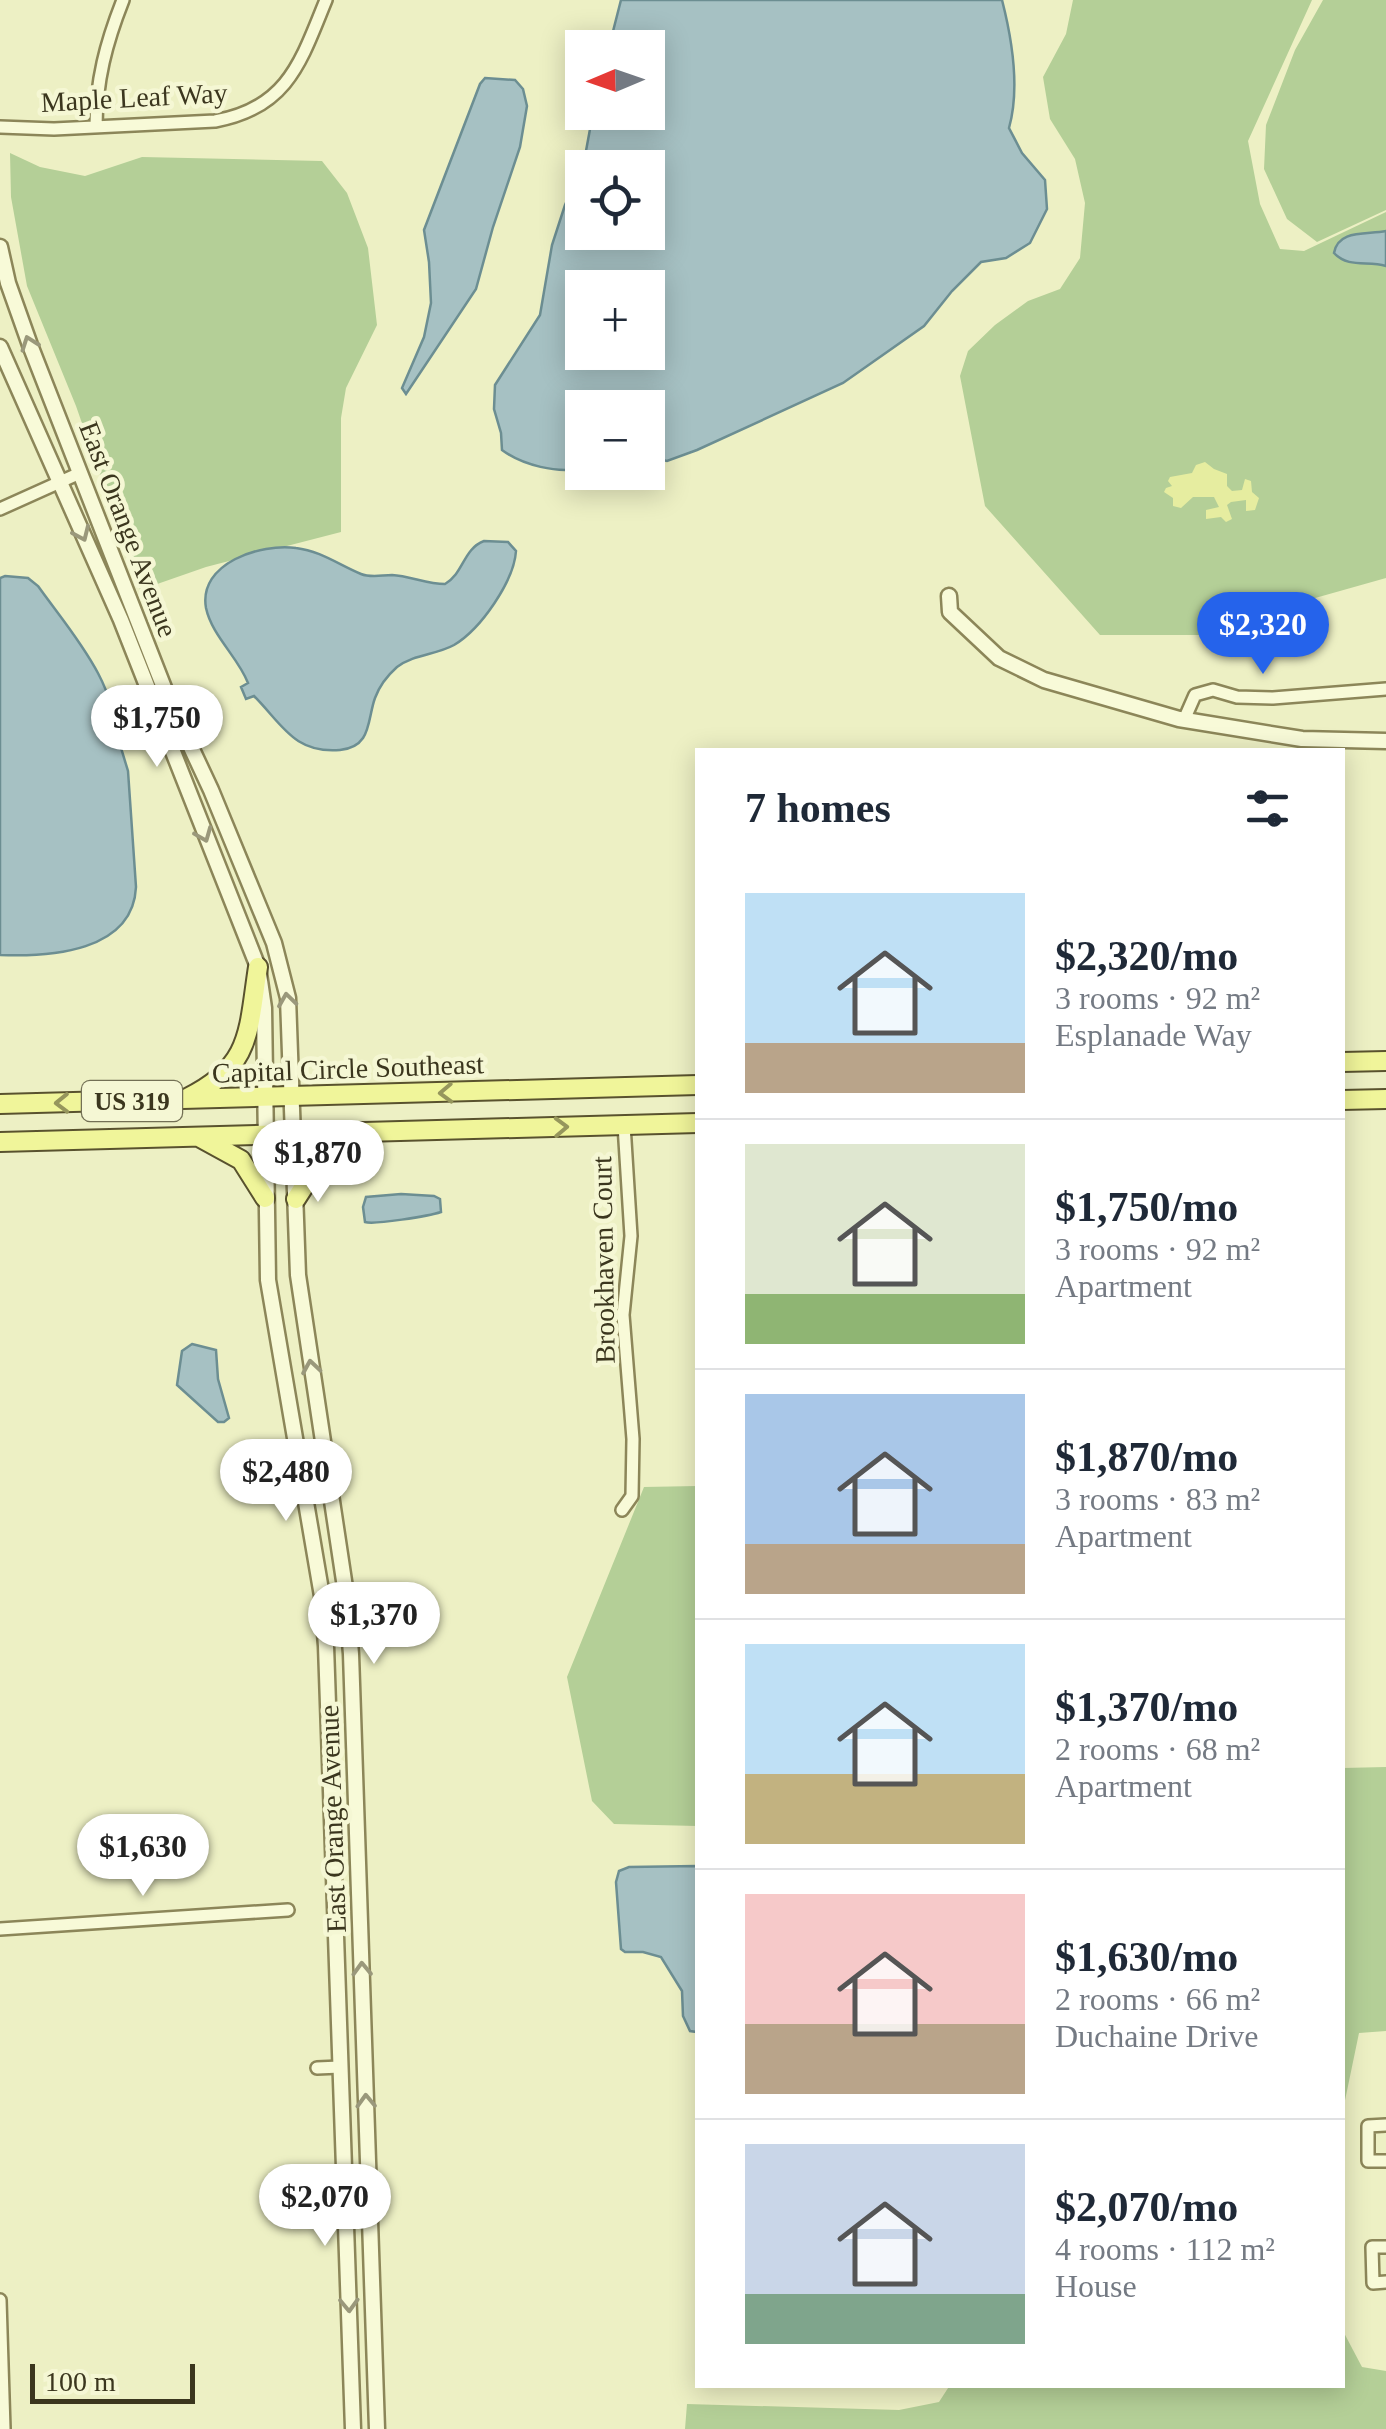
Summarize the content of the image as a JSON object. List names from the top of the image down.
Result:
{
  "streets": {
    "main road": ["Capital Circle Southeast", "US 319"],
    "street": ["Maple Leaf Way", "East Orange Avenue", "Brookhaven Court"]
  },
  "crossings": [
    ["East Orange Avenue", "Capital Circle Southeast"],
    ["East Orange Avenue", "US 319"],
    ["US 319", "Brookhaven Court"]
  ],
  "scale_bar": "100 m",
  "north": "left",
  "page": {
    "map_buttons": ["+", "−"],
    "price": [
      "$2,320",
      "$1,750",
      "$1,870",
      "$2,480",
      "$1,370",
      "$1,630",
      "$2,070"
    ],
    "heading": "7 homes",
    "list": [
      {
        "name": "$2,320/mo",
        "note": "3 rooms · 92 m² · Esplanade Way"
      },
      {
        "name": "$1,750/mo",
        "note": "3 rooms · 92 m² · Apartment"
      },
      {
        "name": "$1,870/mo",
        "note": "3 rooms · 83 m² · Apartment"
      },
      {
        "name": "$1,370/mo",
        "note": "2 rooms · 68 m² · Apartment"
      },
      {
        "name": "$1,630/mo",
        "note": "2 rooms · 66 m² · Duchaine Drive"
      },
      {
        "name": "$2,070/mo",
        "note": "4 rooms · 112 m² · House"
      }
    ],
    "scale": "100 m"
  }
}
